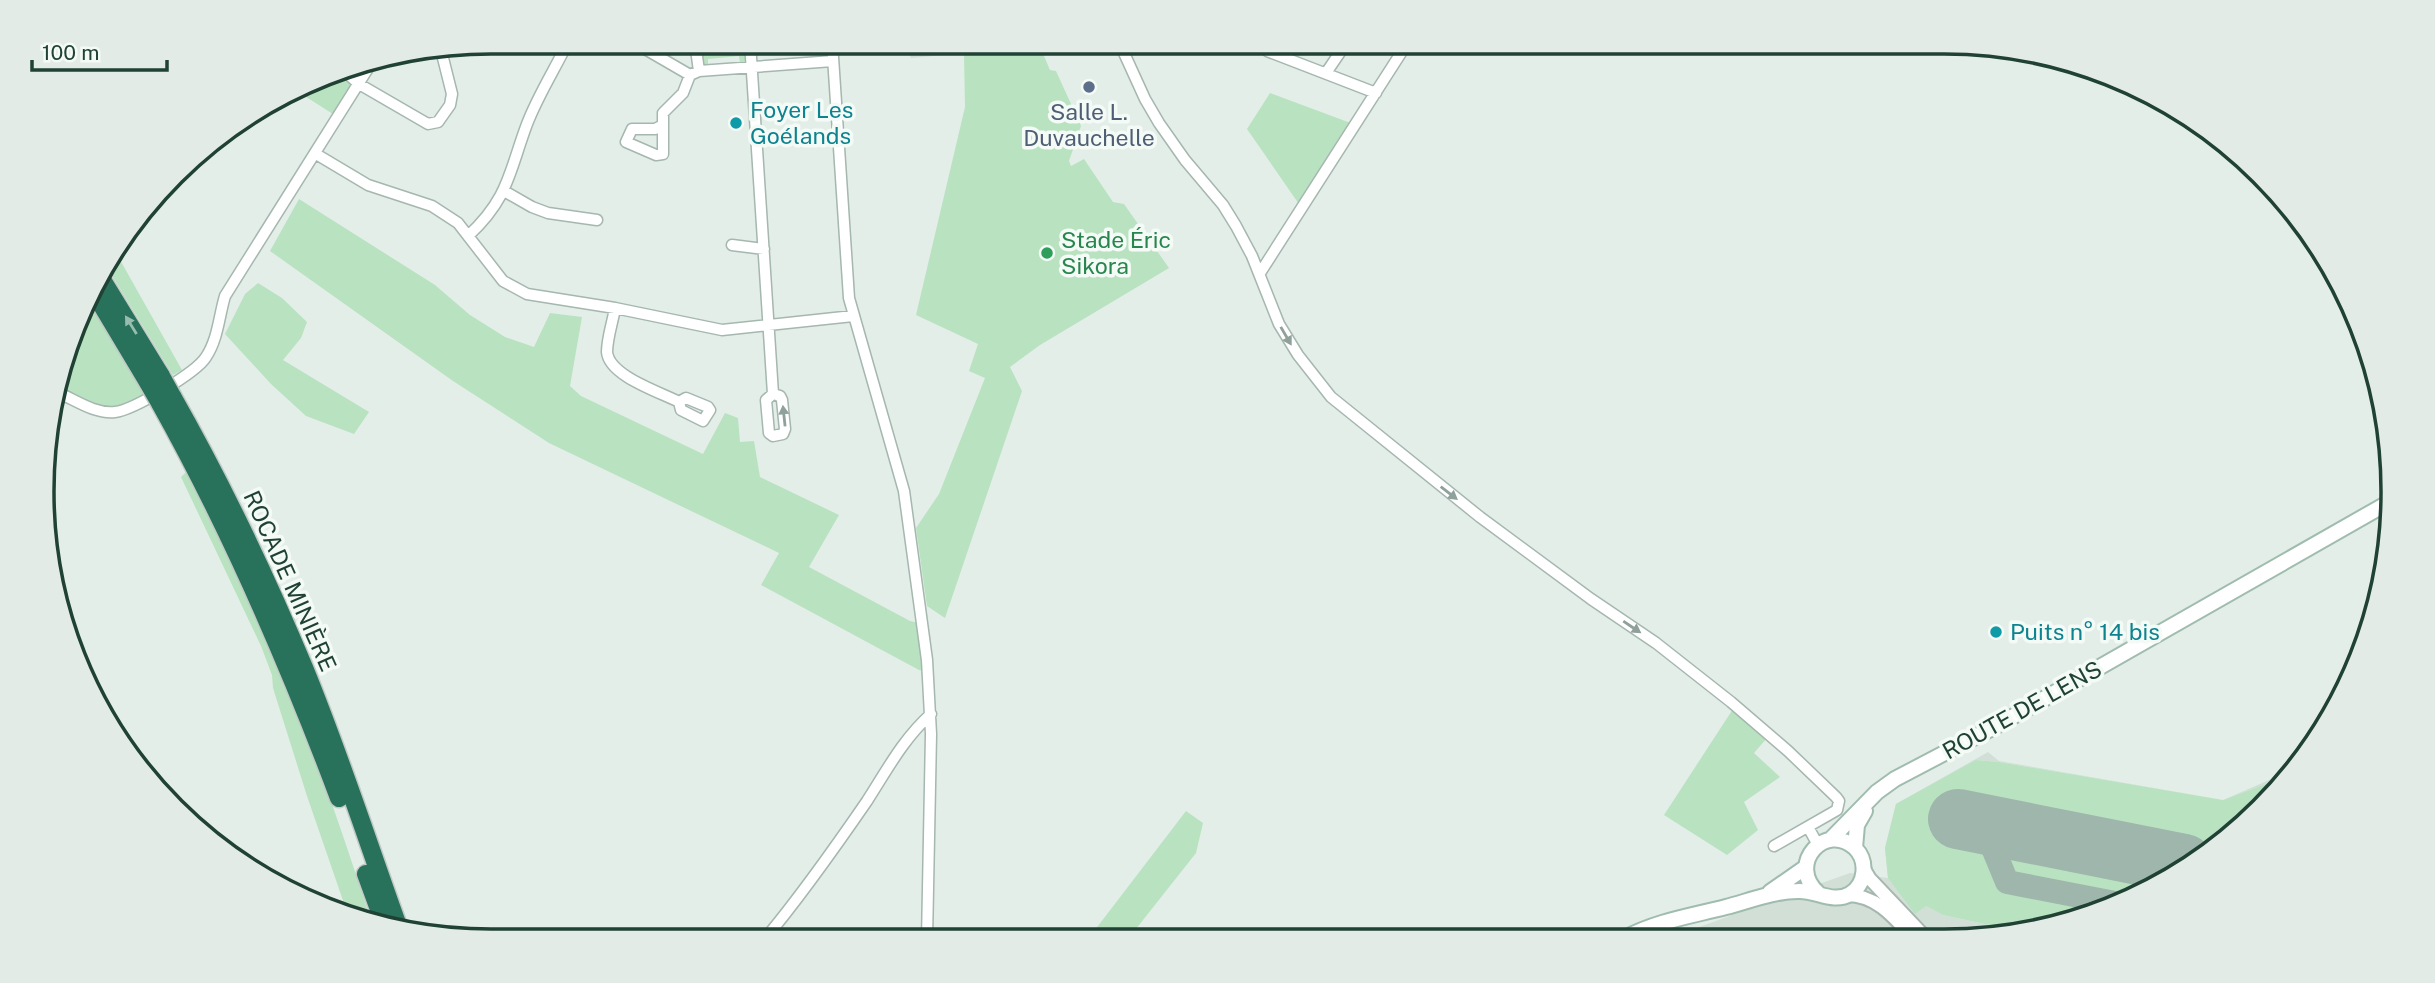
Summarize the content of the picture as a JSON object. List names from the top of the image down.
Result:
{
  "streets": {
    "highway": ["ROCADE MINIÈRE"],
    "main road": ["ROUTE DE LENS"]
  },
  "places": [
    "Salle L. Duvauchelle",
    "Foyer Les Goélands",
    "Stade Éric Sikora",
    "Puits n° 14 bis"
  ],
  "scale_bar": "100 m"
}
